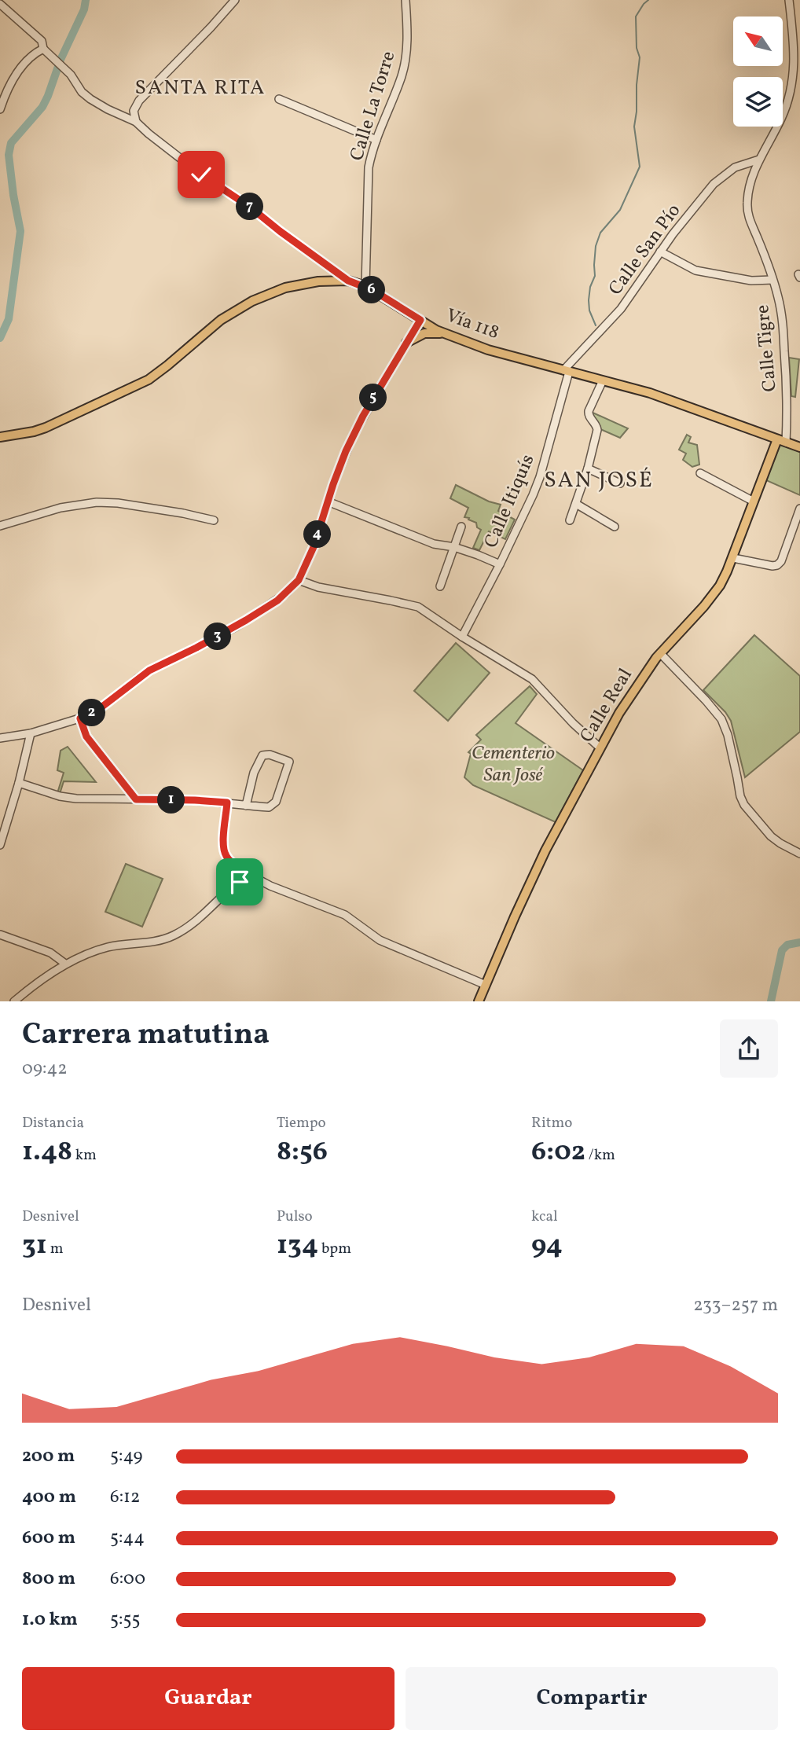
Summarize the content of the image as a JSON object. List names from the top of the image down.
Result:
{
  "streets": {
    "main road": ["Vía 118", "Calle Real"],
    "street": [
      "Calle La Torre",
      "Calle San Pío",
      "Calle Tigre",
      "Calle Itiquís"
    ]
  },
  "crossings": [
    ["Calle La Torre", "Vía 118"],
    ["Calle San Pío", "Vía 118"],
    ["Calle San Pío", "Calle Tigre"],
    ["Calle San Pío", "Calle Itiquís"],
    ["Vía 118", "Calle Tigre"],
    ["Vía 118", "Calle Itiquís"],
    ["Vía 118", "Calle Real"]
  ],
  "districts": ["SANTA RITA", "SAN JOSÉ"],
  "parks": ["Cementerio San José"],
  "north": "top left",
  "page": {
    "pins": [
      "7",
      "6",
      "5",
      "4",
      "3",
      "2",
      "1"
    ],
    "heading": ["Carrera matutina", "09:42"],
    "stats": [
      ["Distancia", "1.48 km"],
      ["Tiempo", "8:56"],
      ["Ritmo", "6:02 /km"],
      ["Desnivel", "31 m"],
      ["Pulso", "134 bpm"],
      ["kcal", "94"]
    ],
    "chart": ["Desnivel", "233–257 m"],
    "list": [
      {
        "name": "200 m",
        "note": "5:49"
      },
      {
        "name": "400 m",
        "note": "6:12"
      },
      {
        "name": "600 m",
        "note": "5:44"
      },
      {
        "name": "800 m",
        "note": "6:00"
      },
      {
        "name": "1.0 km",
        "note": "5:55"
      }
    ],
    "buttons": ["Guardar", "Compartir"]
  }
}
